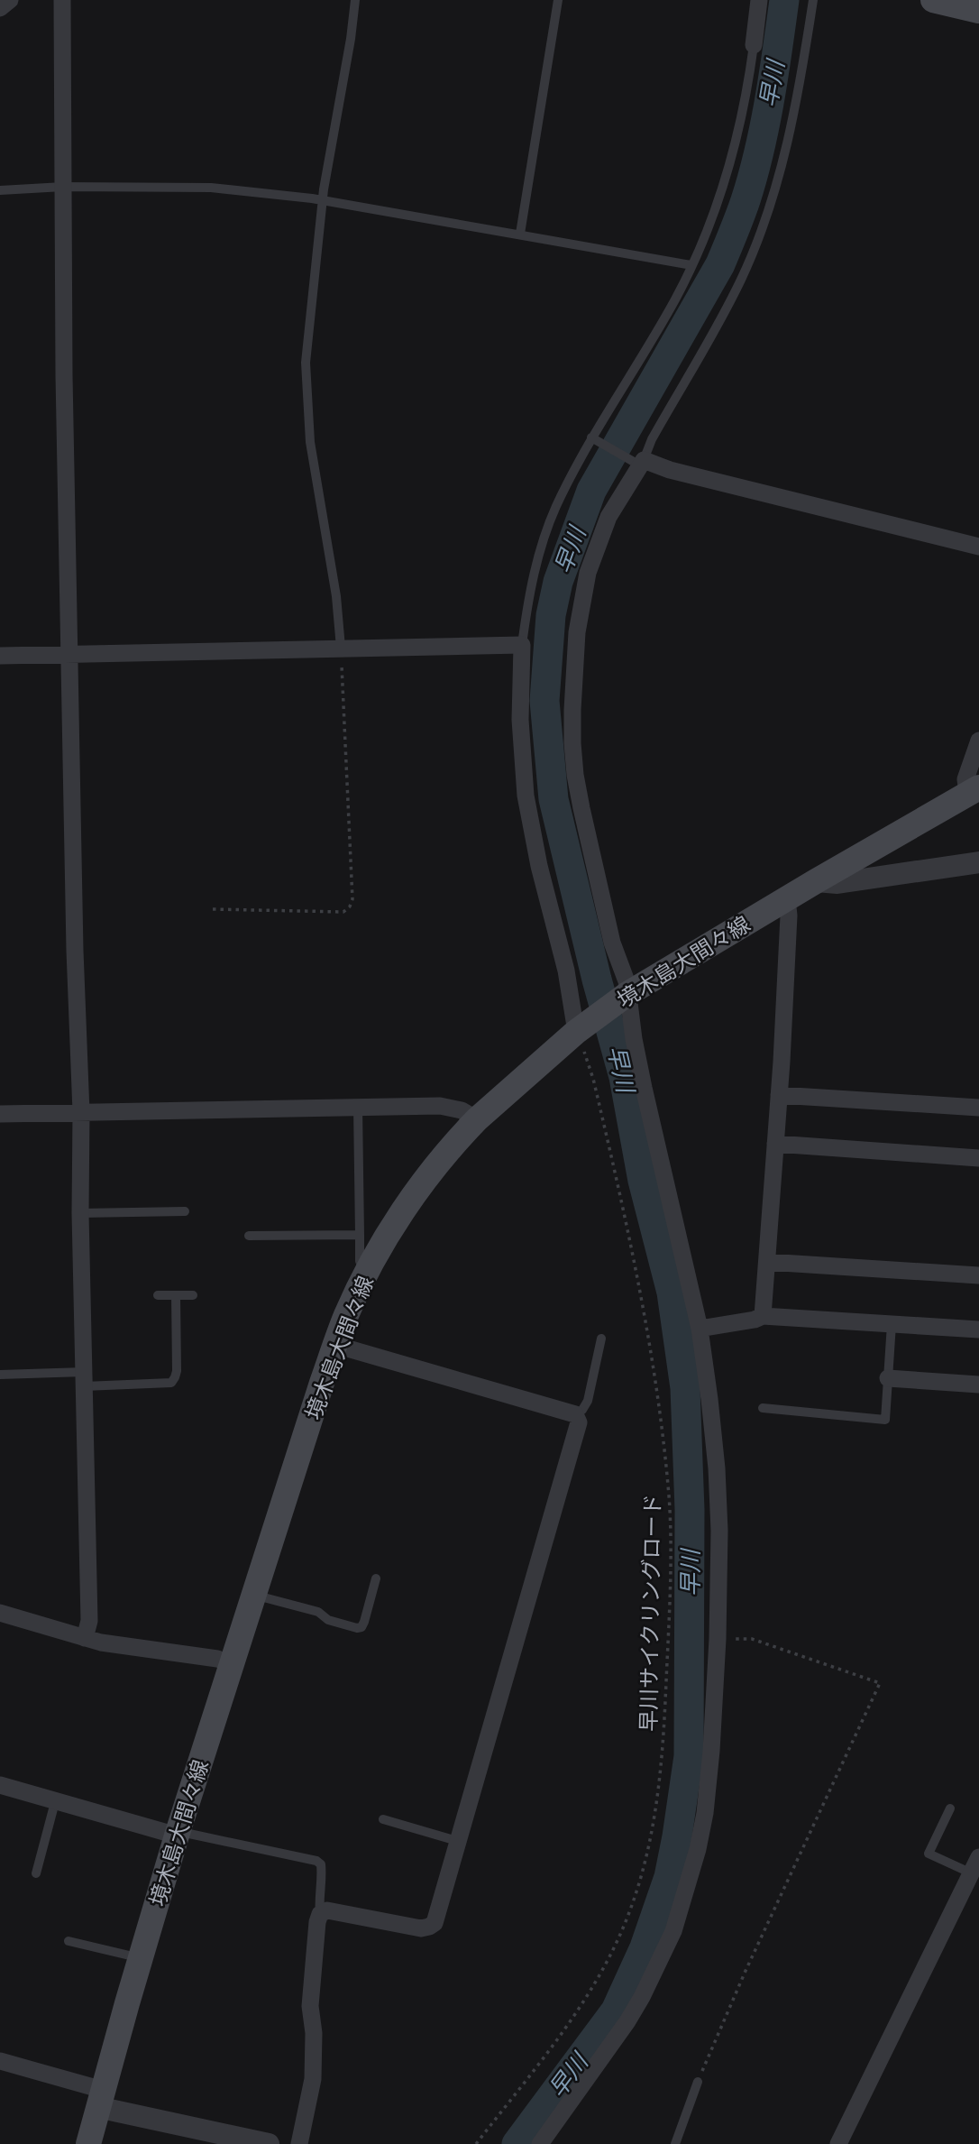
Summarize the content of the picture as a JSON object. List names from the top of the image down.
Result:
{
  "streets": {
    "main road": ["境木島大間々線"],
    "path": ["早川サイクリングロード"]
  },
  "crossings": [
    ["境木島大間々線", "早川サイクリングロード"]
  ],
  "water": ["早川"]
}
